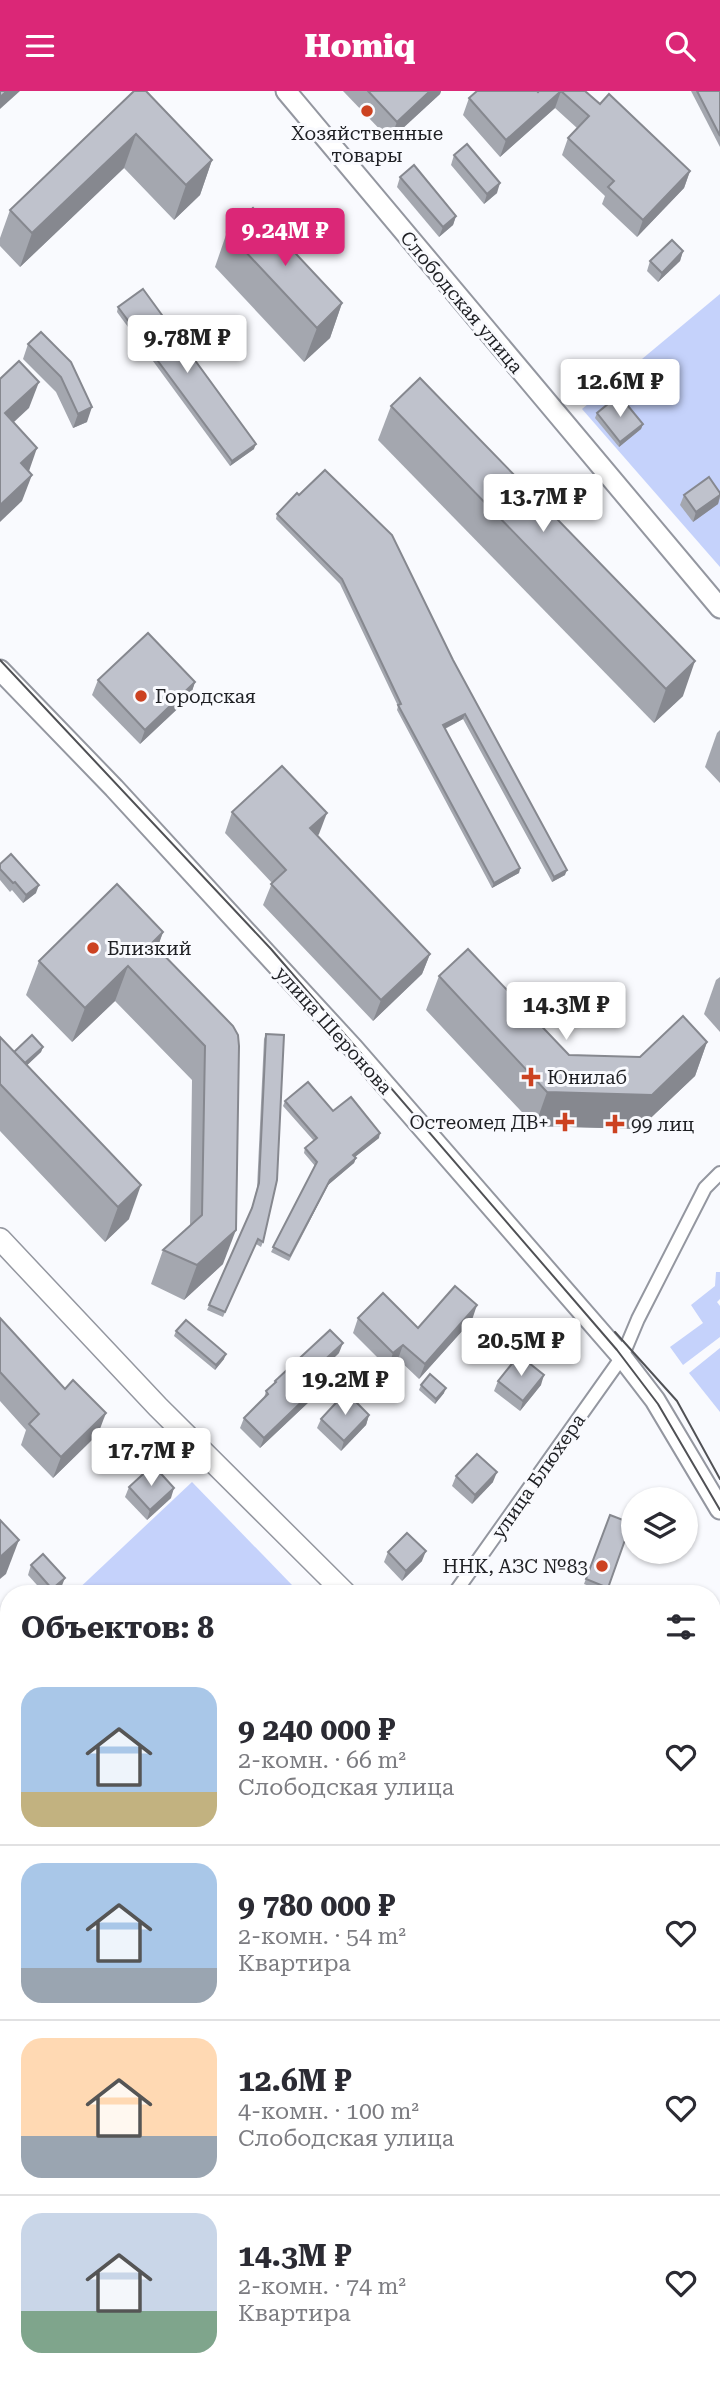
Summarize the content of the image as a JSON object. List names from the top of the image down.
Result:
{
  "streets": {
    "main road": ["Слободская улица", "улица Шеронова"],
    "street": ["улица Блюхера"]
  },
  "crossings": [
    ["улица Шеронова", "улица Блюхера"]
  ],
  "places": {
    "other": [
      "Хозяйственные товары",
      "Городская",
      "Близкий",
      "ННК, АЗС №83"
    ],
    "health": ["Юнилаб", "Остеомед ДВ+", "99 лиц"]
  },
  "page": {
    "header": "Homiq",
    "price": [
      "9.24M ₽",
      "9.78M ₽",
      "12.6M ₽",
      "13.7M ₽",
      "14.3M ₽",
      "20.5M ₽",
      "19.2M ₽",
      "17.7M ₽"
    ],
    "heading": "Объектов: 8",
    "list": [
      {
        "name": "9 240 000 ₽",
        "note": "2-комн. · 66 m² · Слободская улица"
      },
      {
        "name": "9 780 000 ₽",
        "note": "2-комн. · 54 m² · Квартира"
      },
      {
        "name": "12.6M ₽",
        "note": "4-комн. · 100 m² · Слободская улица"
      },
      {
        "name": "14.3M ₽",
        "note": "2-комн. · 74 m² · Квартира"
      }
    ]
  }
}
